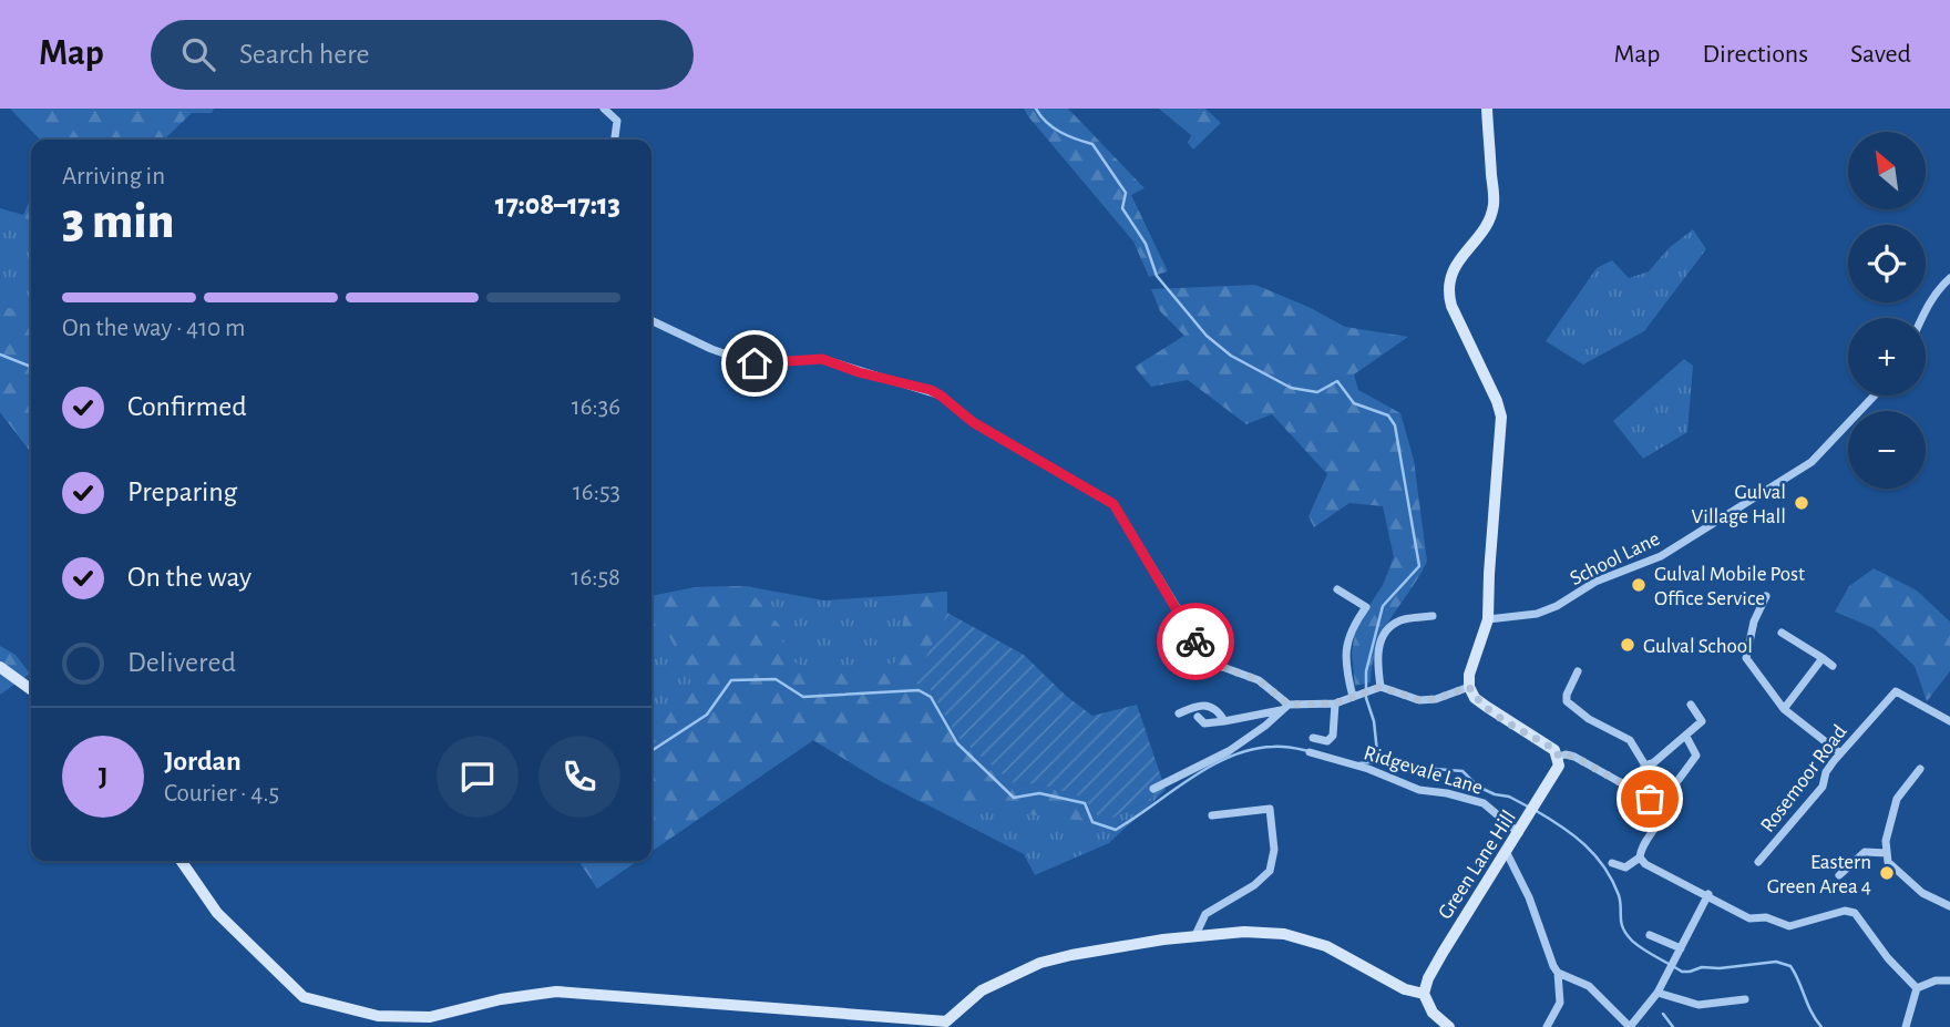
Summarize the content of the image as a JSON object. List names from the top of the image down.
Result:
{
  "streets": {
    "street": [
      "School Lane",
      "Ridgevale Lane",
      "Rosemoor Road",
      "Green Lane Hill"
    ]
  },
  "crossings": [
    ["Ridgevale Lane", "Green Lane Hill"]
  ],
  "places": [
    "Gulval Village Hall",
    "Gulval Mobile Post Office Service",
    "Gulval School",
    "Eastern Green Area 4"
  ],
  "north": "top left",
  "page": {
    "header": "Map",
    "search": "Search here",
    "nav": ["Map", "Directions", "Saved"],
    "map_buttons": ["+", "−"],
    "heading": ["3 min", "Arriving in", "17:08–17:13"],
    "panel": ["Jordan", "Courier · 4.5"],
    "bar": "On the way · 410 m",
    "list": [
      ["Confirmed", "16:36"],
      ["Preparing", "16:53"],
      ["On the way", "16:58"],
      "Delivered"
    ],
    "round": "J"
  }
}
